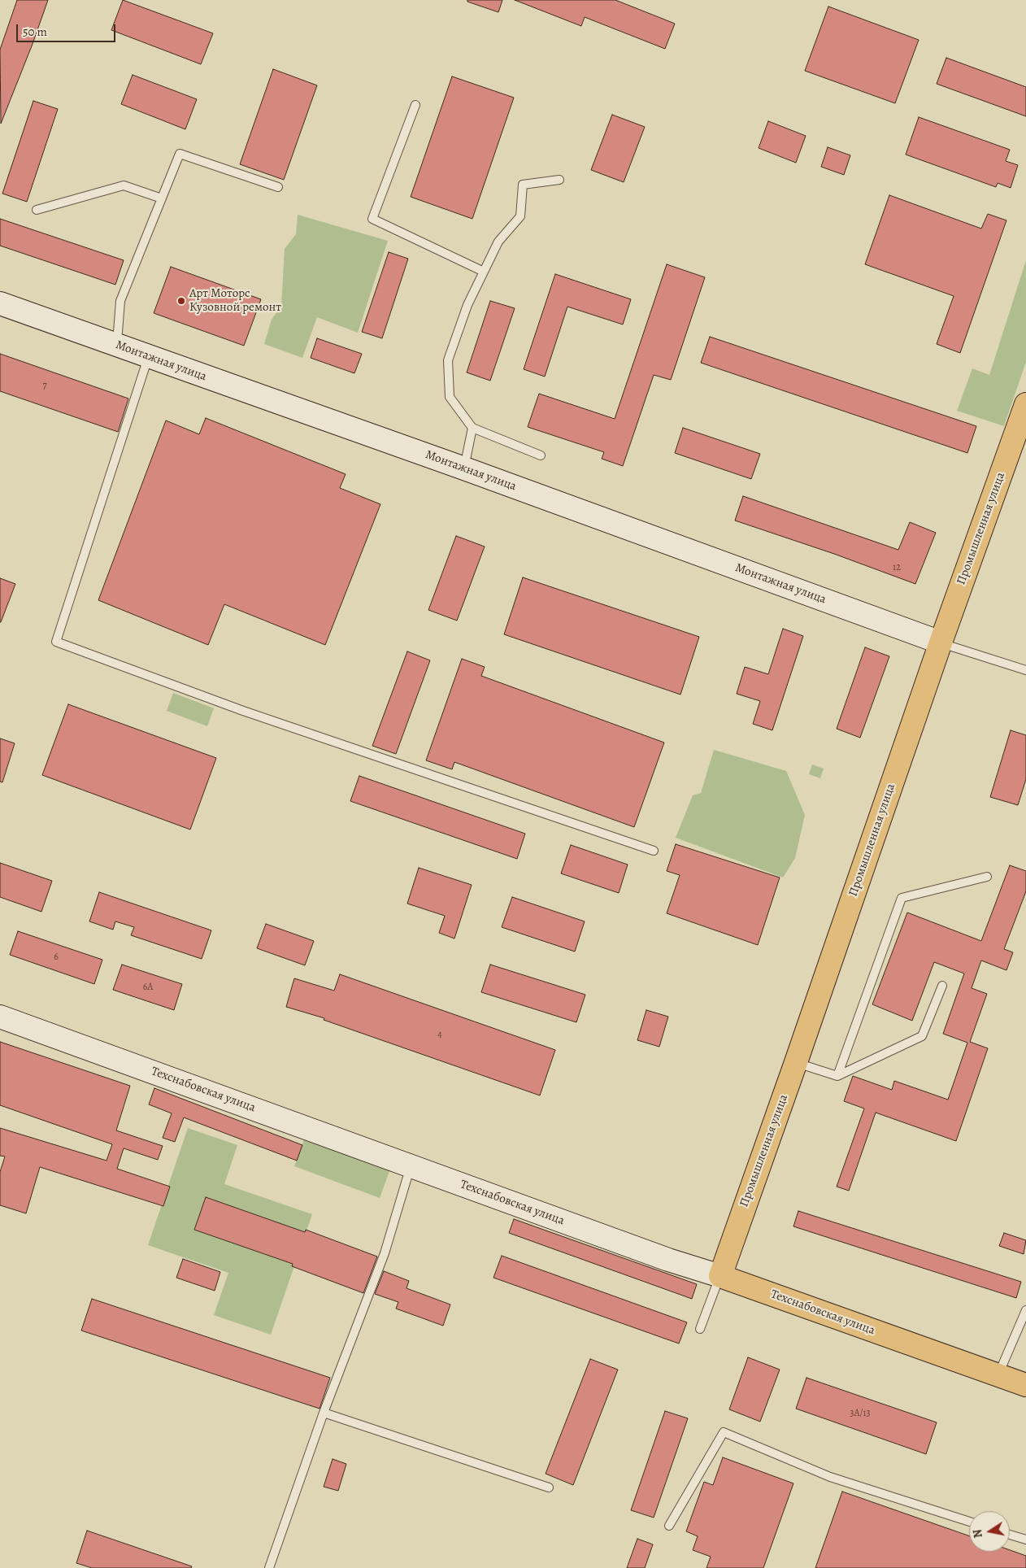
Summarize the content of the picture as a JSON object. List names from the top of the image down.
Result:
{
  "streets": {
    "main road": ["Промышленная улица", "Техснабовская улица"],
    "street": ["Монтажная улица"]
  },
  "crossings": [
    ["Монтажная улица", "Промышленная улица"],
    ["Промышленная улица", "Техснабовская улица"]
  ],
  "places": ["Арт Моторс Кузовной ремонт"],
  "house_numbers": [
    "7",
    "12",
    "6",
    "6А",
    "4",
    "3А/13"
  ],
  "scale_bar": "50 m",
  "north": "left"
}
